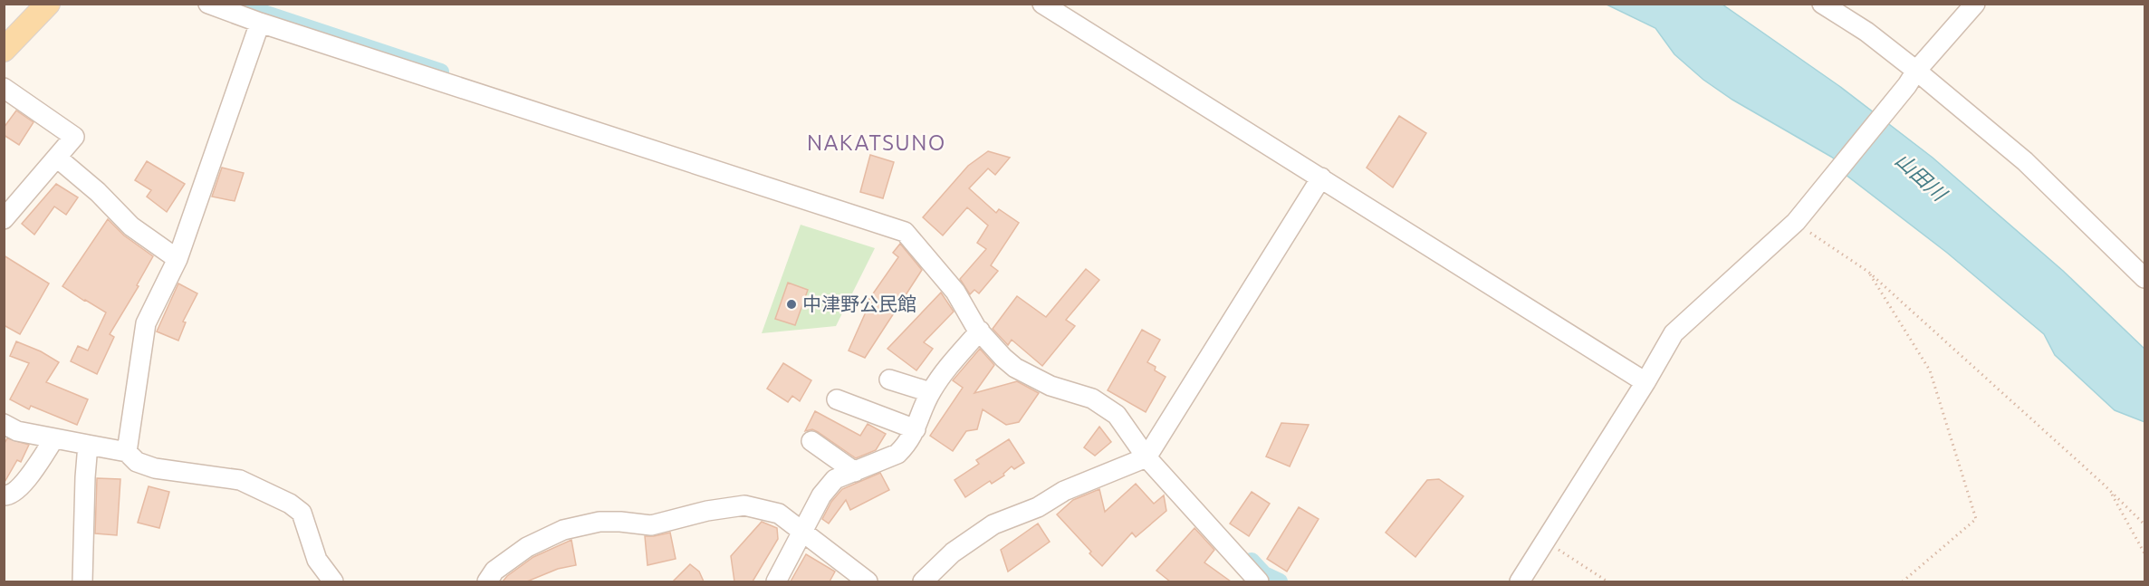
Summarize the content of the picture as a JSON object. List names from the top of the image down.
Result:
{
  "districts": ["NAKATSUNO"],
  "water": ["山田川"],
  "places": ["中津野公民館"]
}
